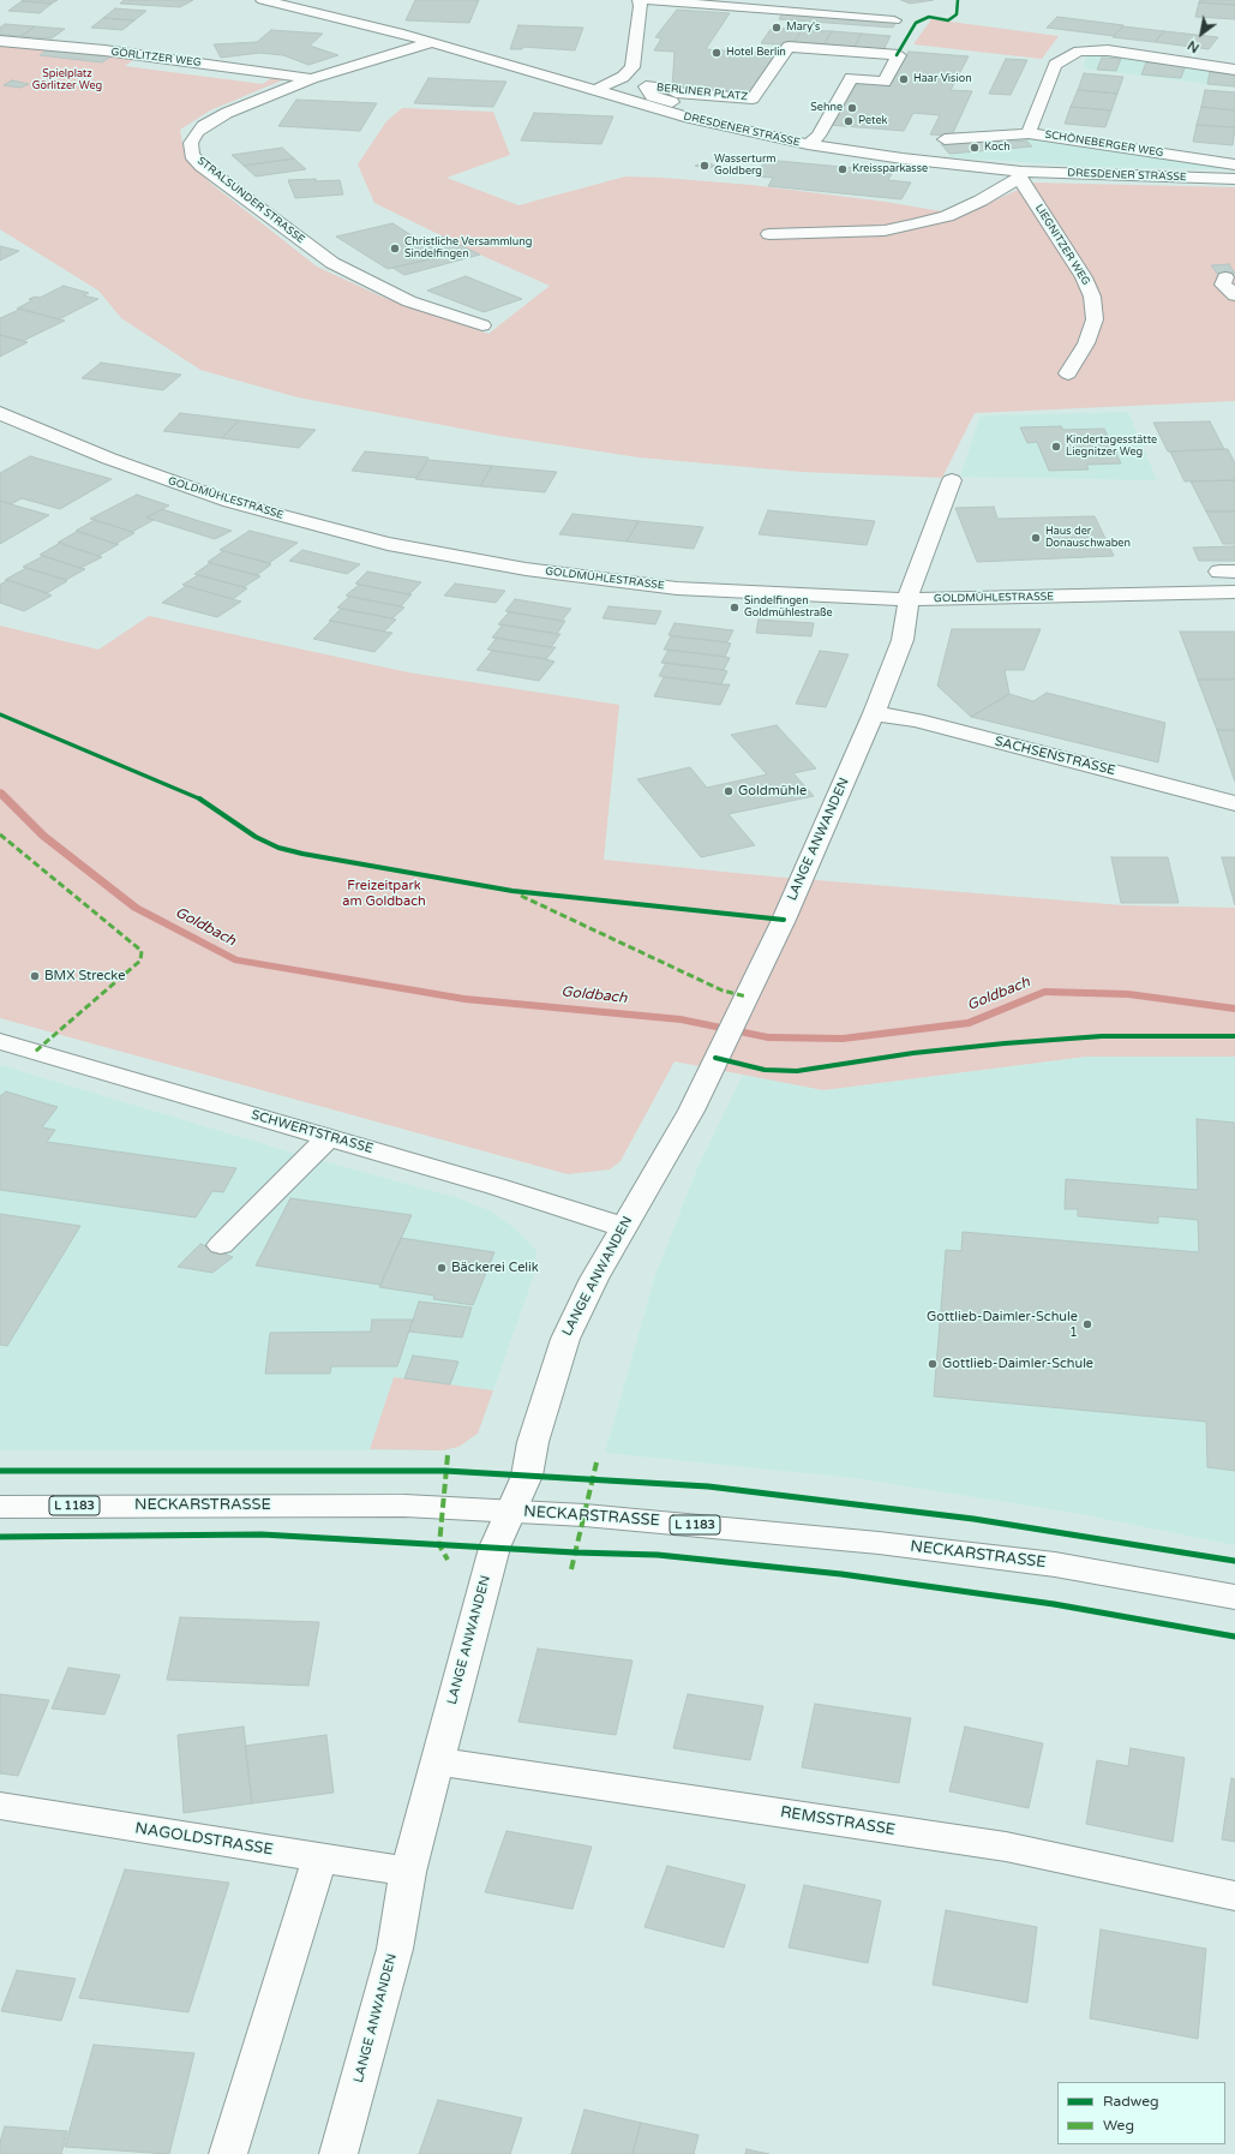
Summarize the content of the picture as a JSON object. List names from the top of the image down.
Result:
{
  "streets": {
    "street": [
      "GÖRLITZER WEG",
      "BERLINER PLATZ",
      "DRESDENER STRASSE",
      "SCHÖNEBERGER WEG",
      "STRALSUNDER STRASSE",
      "LIEGNITZER WEG",
      "GOLDMÜHLESTRASSE",
      "SACHSENSTRASSE",
      "LANGE ANWANDEN",
      "SCHWERTSTRASSE",
      "L 1183",
      "NECKARSTRASSE",
      "REMSSTRASSE",
      "NAGOLDSTRASSE"
    ]
  },
  "crossings": [
    ["GÖRLITZER WEG", "STRALSUNDER STRASSE"],
    ["BERLINER PLATZ", "DRESDENER STRASSE"],
    ["DRESDENER STRASSE", "STRALSUNDER STRASSE"],
    ["DRESDENER STRASSE", "LIEGNITZER WEG"],
    ["GOLDMÜHLESTRASSE", "LANGE ANWANDEN"],
    ["SACHSENSTRASSE", "LANGE ANWANDEN"],
    ["LANGE ANWANDEN", "SCHWERTSTRASSE"],
    ["LANGE ANWANDEN", "NECKARSTRASSE"],
    ["LANGE ANWANDEN", "REMSSTRASSE"],
    ["LANGE ANWANDEN", "NAGOLDSTRASSE"]
  ],
  "water": ["Goldbach"],
  "parks": ["Spielplatz Görlitzer Weg", "Freizeitpark am Goldbach"],
  "places": [
    "Mary's",
    "Hotel Berlin",
    "Haar Vision",
    "Sehne",
    "Petek",
    "Koch",
    "Wasserturm Goldberg",
    "Kreissparkasse",
    "Christliche Versammlung Sindelfingen",
    "Kindertagesstätte Liegnitzer Weg",
    "Haus der Donauschwaben",
    "Sindelfingen Goldmühlestraße",
    "Goldmühle",
    "BMX Strecke",
    "Bäckerei Celik",
    "Gottlieb-Daimler-Schule 1",
    "Gottlieb-Daimler-Schule"
  ],
  "legend": ["Radweg", "Weg"],
  "north": "bottom left"
}
